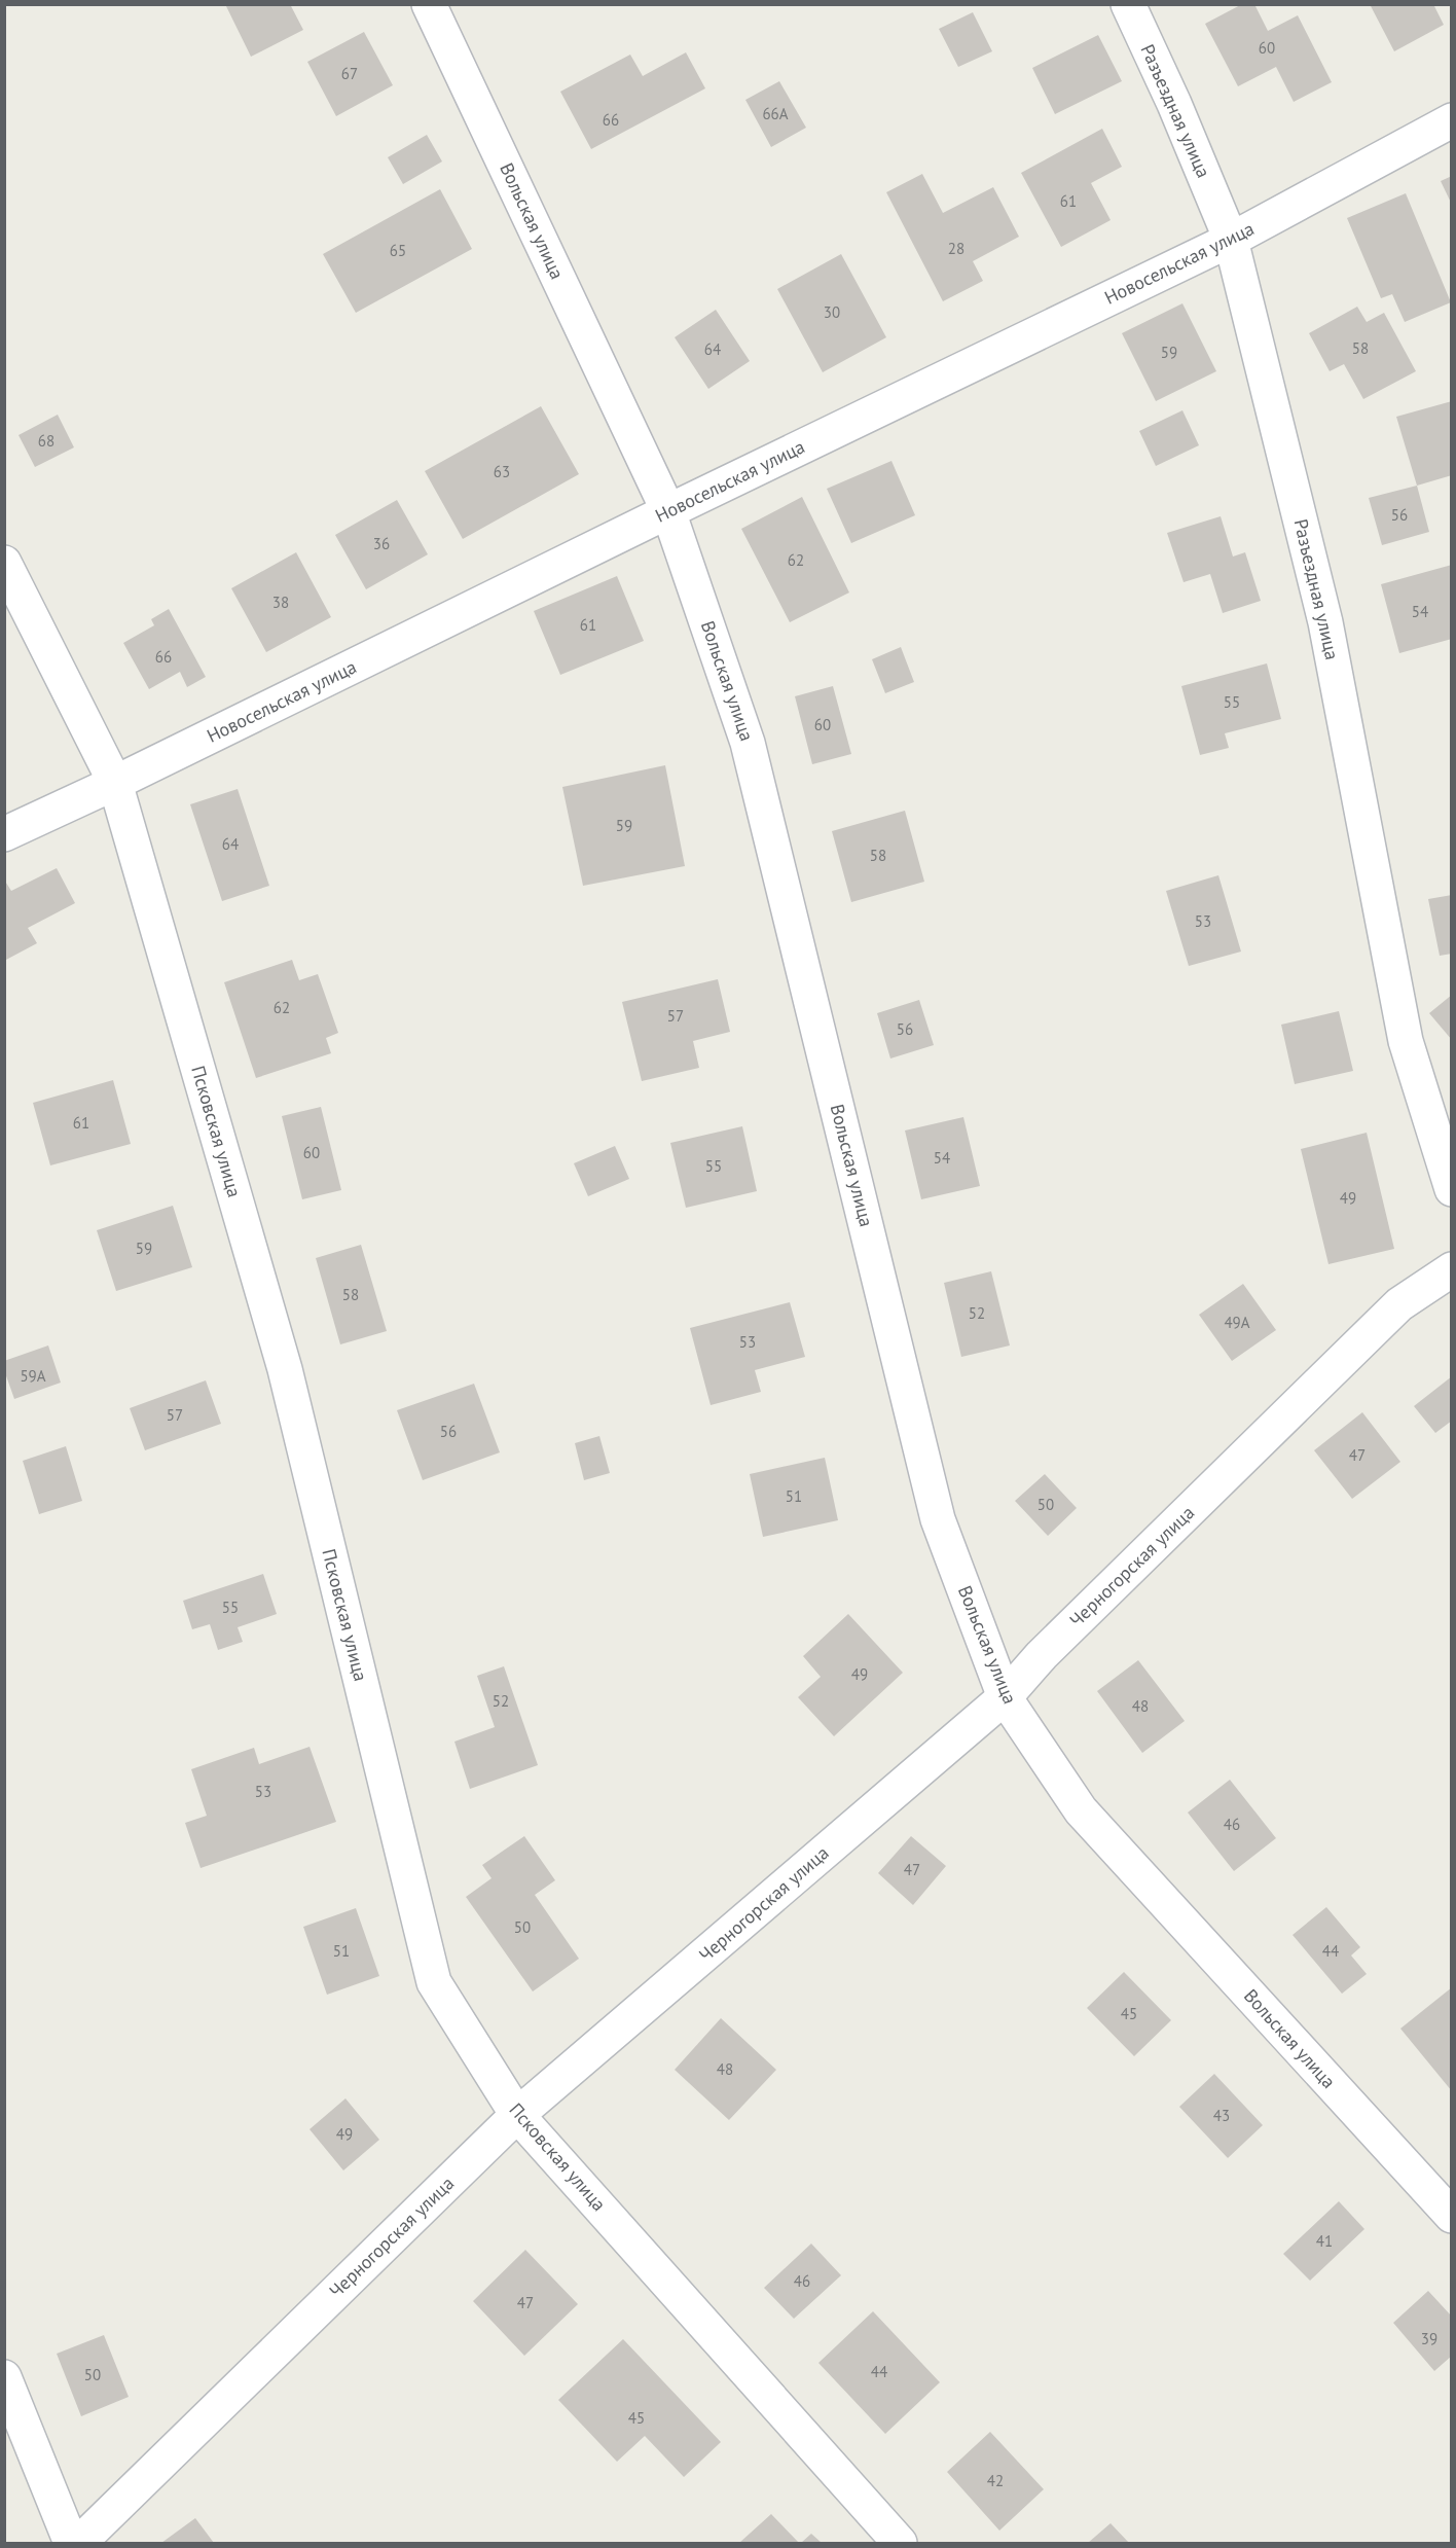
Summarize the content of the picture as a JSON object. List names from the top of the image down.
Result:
{
  "streets": {
    "street": [
      "Разъездная улица",
      "Вольская улица",
      "Новосельская улица",
      "Псковская улица",
      "Черногорская улица"
    ]
  },
  "crossings": [
    ["Разъездная улица", "Новосельская улица"],
    ["Вольская улица", "Новосельская улица"],
    ["Вольская улица", "Черногорская улица"],
    ["Новосельская улица", "Псковская улица"],
    ["Псковская улица", "Черногорская улица"]
  ],
  "house_numbers": [
    "60",
    "67",
    "66А",
    "66",
    "61",
    "28",
    "65",
    "30",
    "58",
    "64",
    "59",
    "68",
    "63",
    "56",
    "36",
    "62",
    "38",
    "54",
    "61",
    "66",
    "55",
    "60",
    "59",
    "64",
    "58",
    "53",
    "62",
    "57",
    "56",
    "61",
    "60",
    "54",
    "55",
    "49",
    "59",
    "58",
    "52",
    "49А",
    "53",
    "59А",
    "57",
    "56",
    "47",
    "51",
    "50",
    "55",
    "49",
    "52",
    "48",
    "53",
    "46",
    "47",
    "50",
    "51",
    "44",
    "45",
    "48",
    "43",
    "49",
    "41",
    "46",
    "47",
    "39",
    "44",
    "50",
    "45",
    "42"
  ]
}
